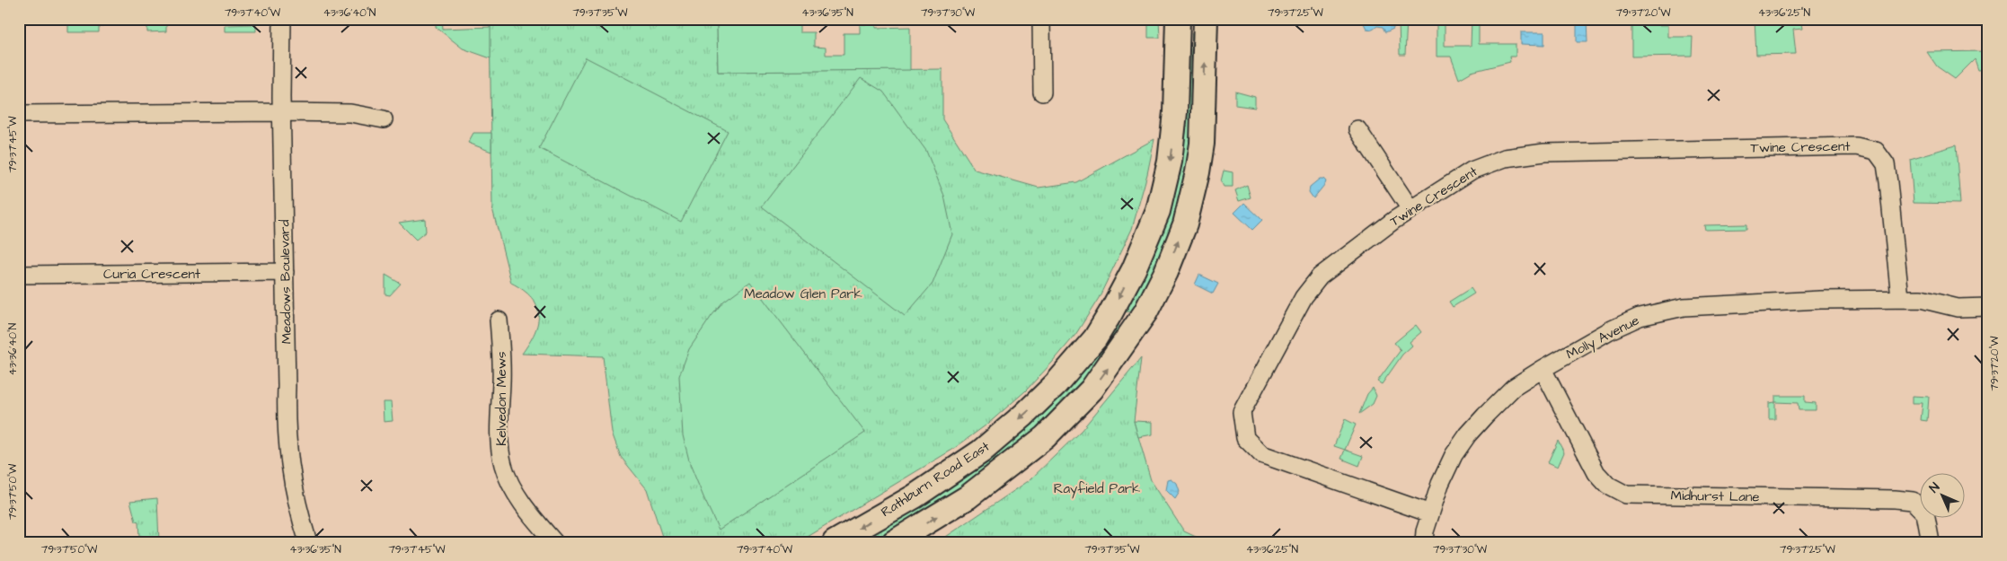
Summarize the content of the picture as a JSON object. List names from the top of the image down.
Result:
{
  "streets": {
    "street": [
      "Twine Crescent",
      "Curia Crescent",
      "Meadows Boulevard",
      "Molly Avenue",
      "Kelvedon Mews",
      "Rathburn Road East",
      "Midhurst Lane"
    ]
  },
  "crossings": [
    ["Twine Crescent", "Molly Avenue"],
    ["Curia Crescent", "Meadows Boulevard"],
    ["Molly Avenue", "Midhurst Lane"]
  ],
  "parks": ["Meadow Glen Park", "Rayfield Park"],
  "north": "top left",
  "coordinates": [
    "79°37'40\"W",
    "43°36'40\"N",
    "79°37'35\"W",
    "43°36'35\"N",
    "79°37'30\"W",
    "79°37'25\"W",
    "79°37'20\"W",
    "43°36'25\"N",
    "79°37'45\"W",
    "79°37'50\"W"
  ]
}
